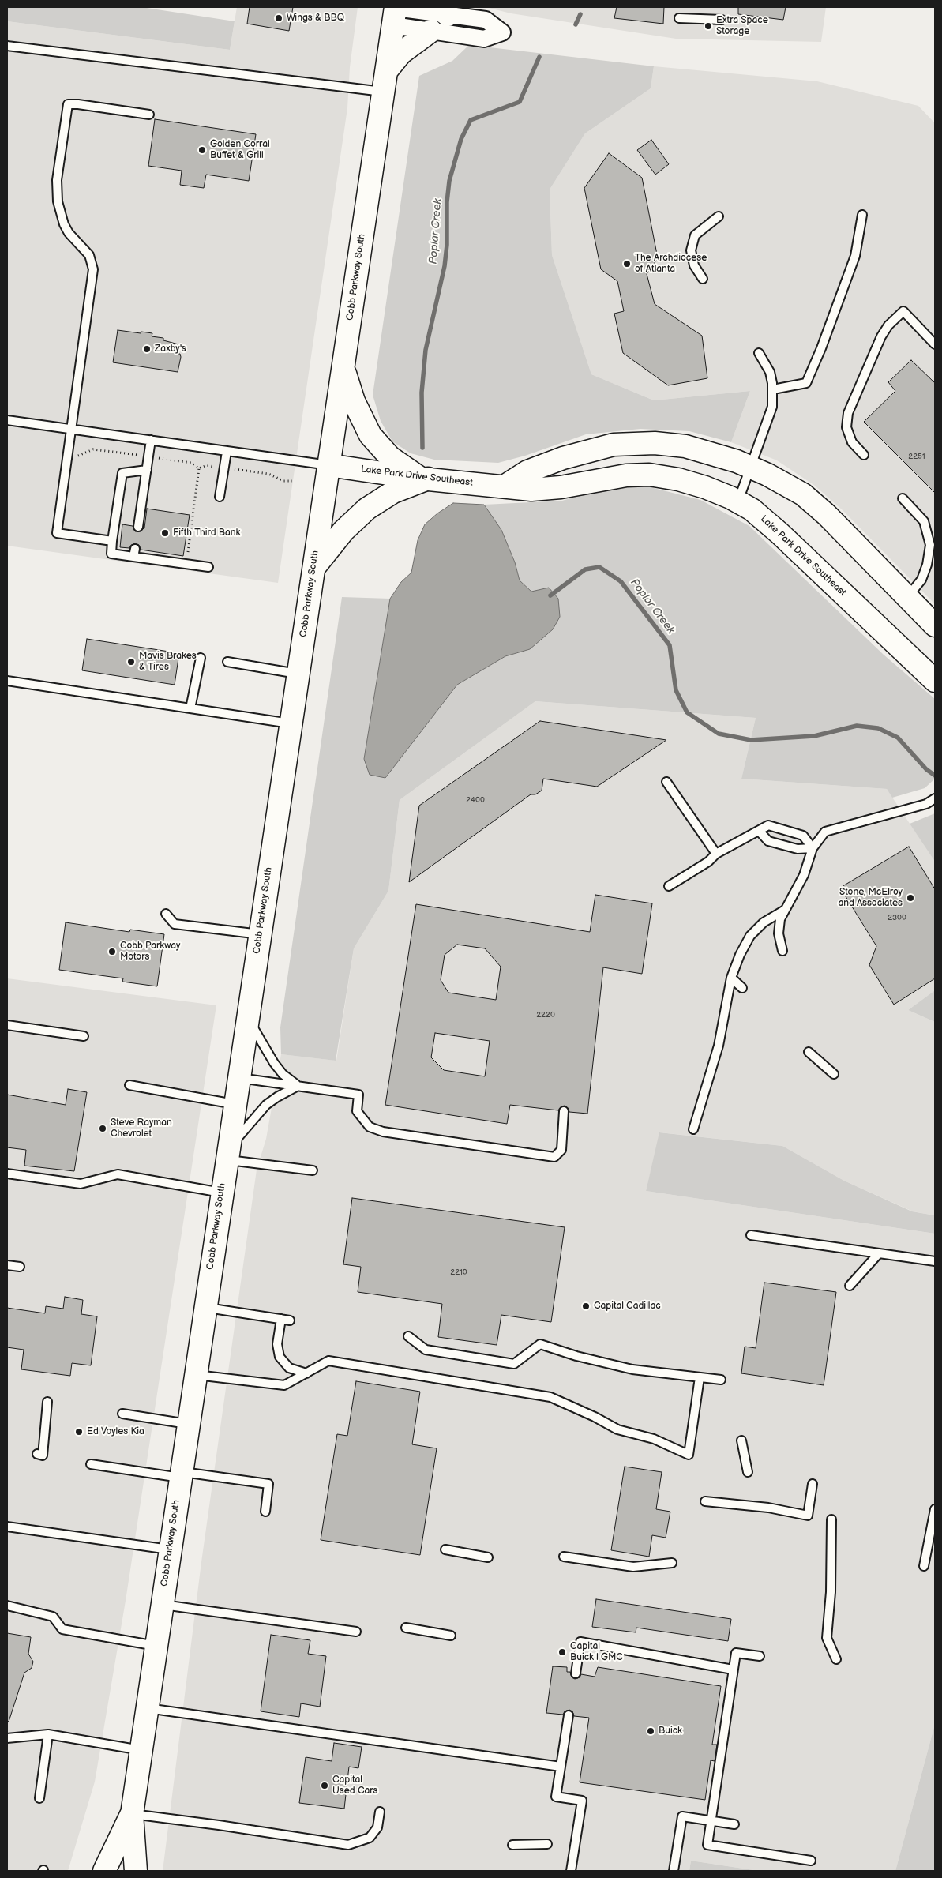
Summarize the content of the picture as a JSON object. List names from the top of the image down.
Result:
{
  "streets": {
    "main road": ["Cobb Parkway South", "Lake Park Drive Southeast"]
  },
  "crossings": [
    ["Cobb Parkway South", "Lake Park Drive Southeast"]
  ],
  "water": ["Poplar Creek"],
  "places": [
    "Wings & BBQ",
    "Extra Space Storage",
    "Golden Corral Buffet & Grill",
    "The Archdiocese of Atlanta",
    "Zaxby's",
    "Fifth Third Bank",
    "Mavis Brakes & Tires",
    "Stone, McElroy and Associates",
    "Cobb Parkway Motors",
    "Steve Rayman Chevrolet",
    "Capital Cadillac",
    "Ed Voyles Kia",
    "Capital Buick | GMC",
    "Buick",
    "Capital Used Cars"
  ],
  "house_numbers": [
    "2251",
    "2400",
    "2300",
    "2220",
    "2210"
  ]
}
